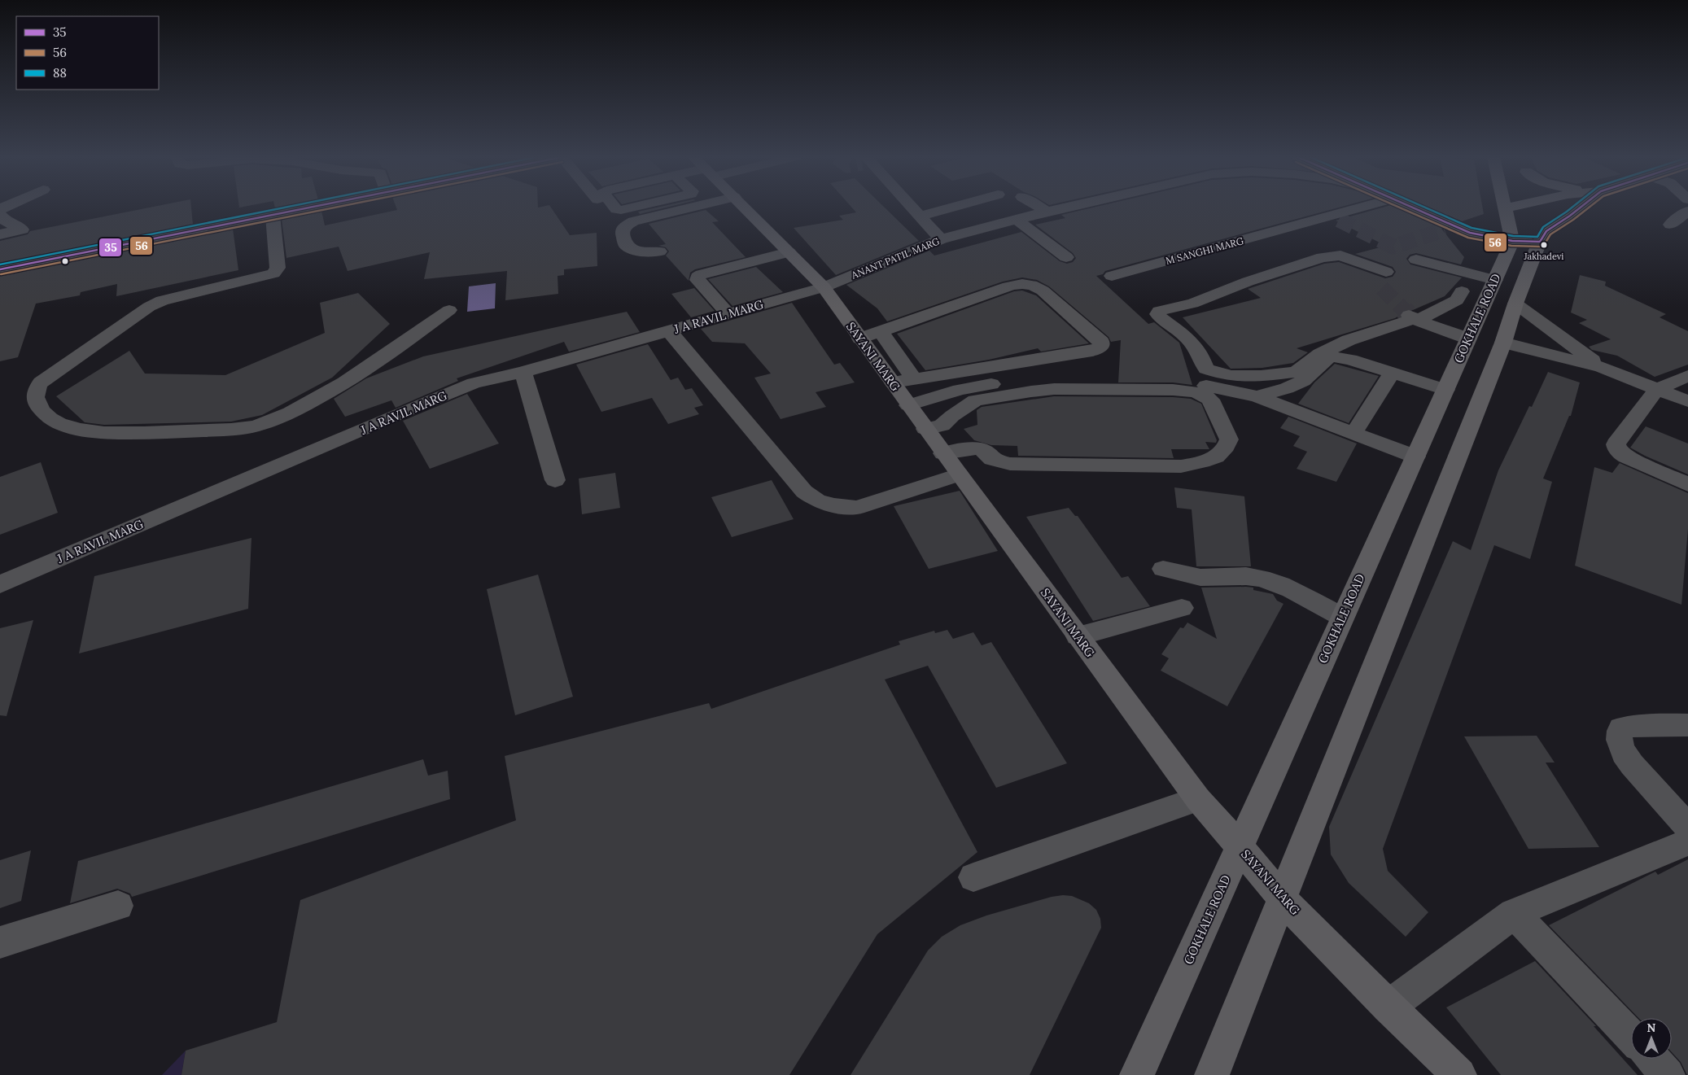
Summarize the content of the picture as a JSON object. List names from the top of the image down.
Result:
{
  "streets": {
    "main road": ["GOKHALE ROAD", "SAYANI MARG"],
    "street": ["M SANGHI MARG", "ANANT PATIL MARG", "J A RAVIL MARG"]
  },
  "crossings": [
    ["ANANT PATIL MARG", "J A RAVIL MARG"],
    ["ANANT PATIL MARG", "SAYANI MARG"],
    ["J A RAVIL MARG", "SAYANI MARG"],
    ["GOKHALE ROAD", "SAYANI MARG"]
  ],
  "places": ["Jakhadevi"],
  "lines": ["transit line 35", "transit line 56", "transit line 88"],
  "legend": ["35", "56", "88"],
  "north": "top"
}
